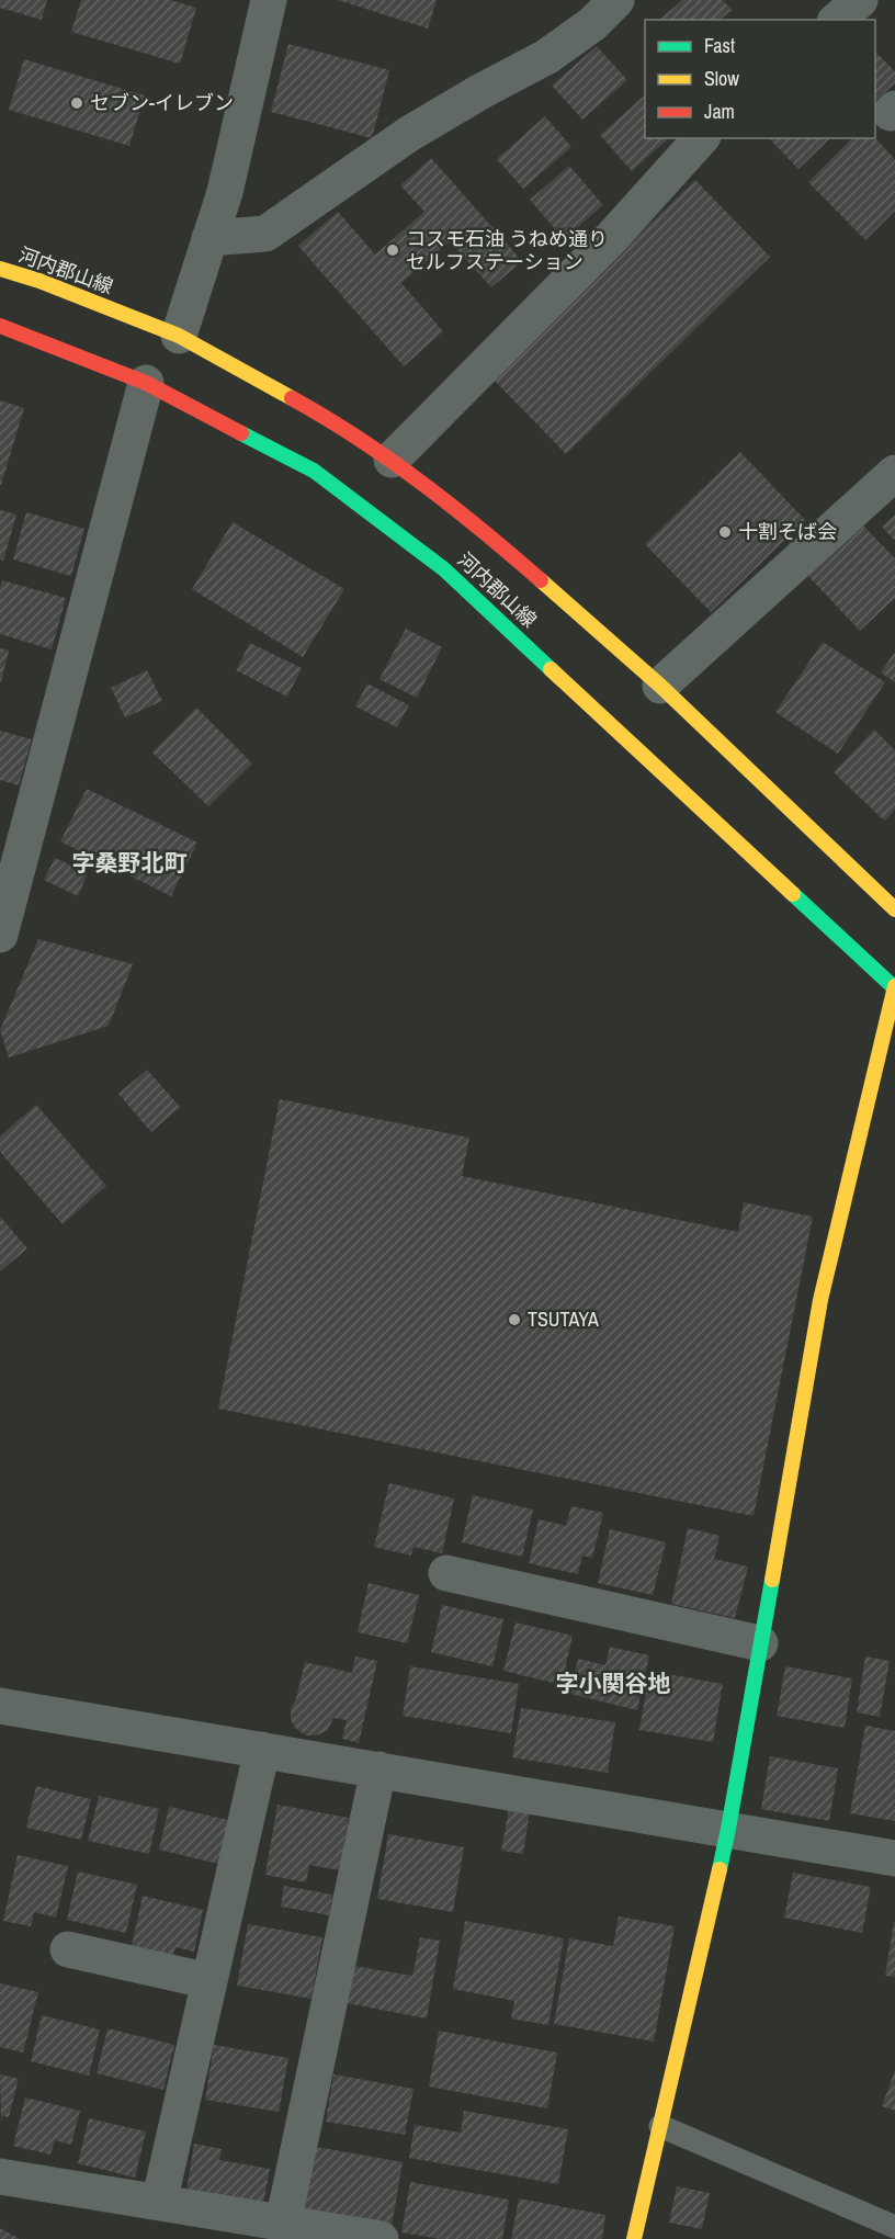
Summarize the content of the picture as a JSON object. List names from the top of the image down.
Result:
{
  "streets": {
    "main road": ["河内郡山線"]
  },
  "districts": ["字桑野北町", "字小関谷地"],
  "places": [
    "セブン-イレブン",
    "コスモ石油 うねめ通り セルフステーション",
    "十割そば会",
    "TSUTAYA"
  ],
  "legend": ["Fast", "Slow", "Jam"]
}
